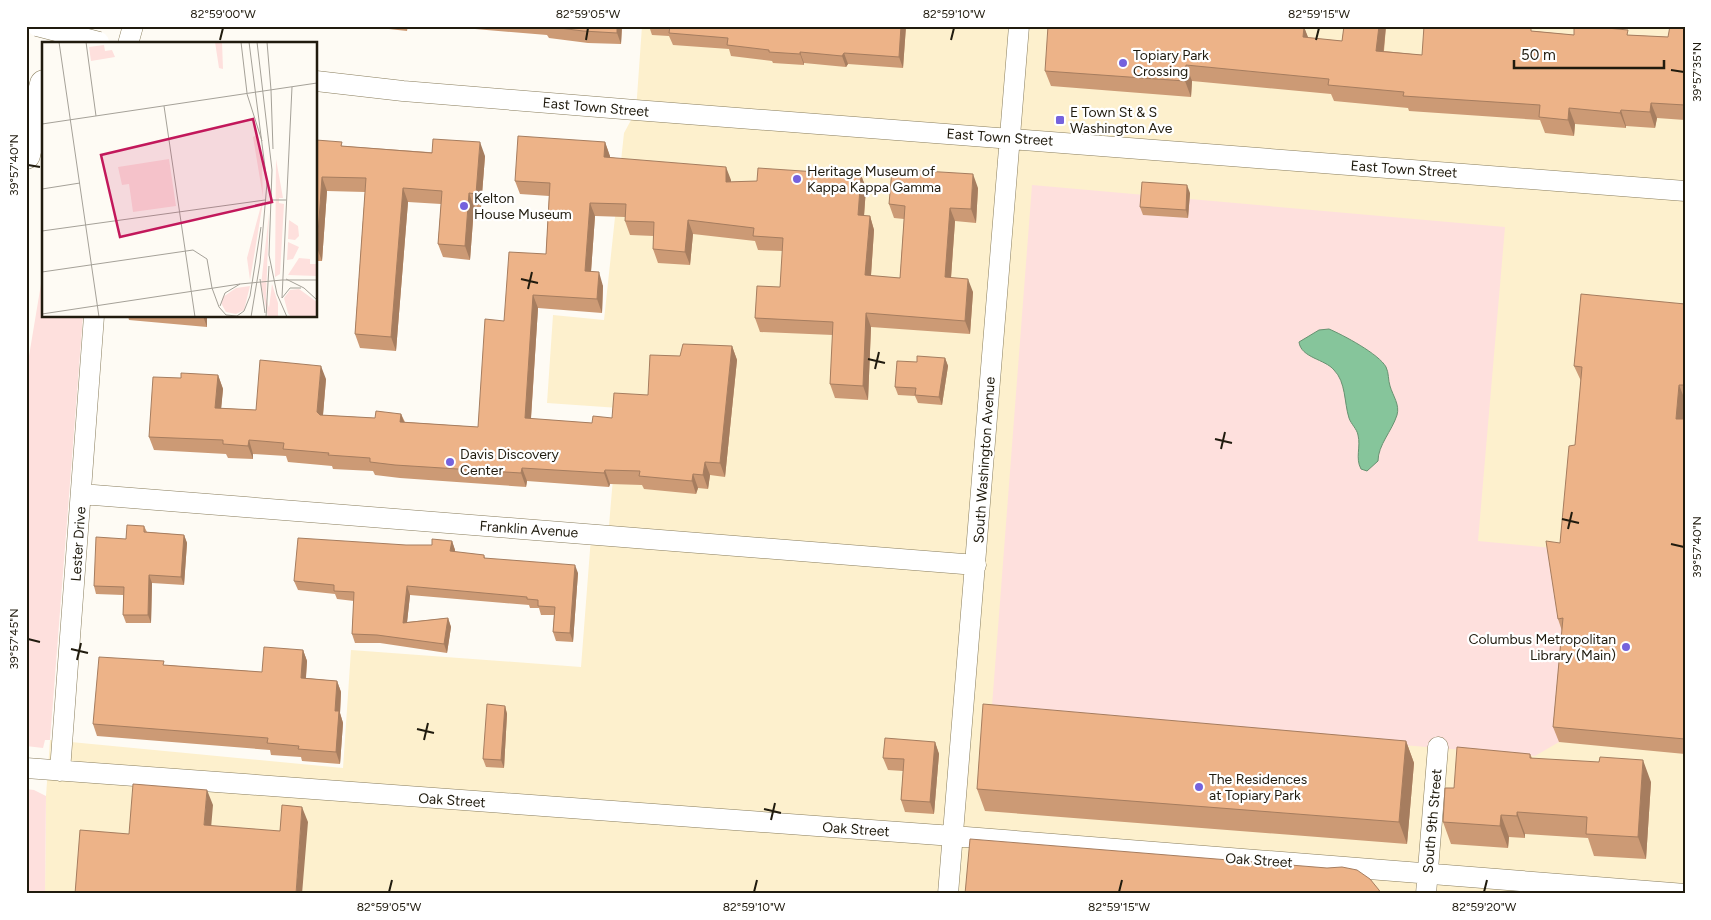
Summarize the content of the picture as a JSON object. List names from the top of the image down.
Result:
{
  "streets": {
    "street": [
      "East Town Street",
      "South Washington Avenue",
      "Franklin Avenue",
      "Lester Drive",
      "Oak Street",
      "South 9th Street"
    ]
  },
  "crossings": [
    ["East Town Street", "South Washington Avenue"],
    ["South Washington Avenue", "Franklin Avenue"],
    ["South Washington Avenue", "Oak Street"],
    ["Franklin Avenue", "Lester Drive"],
    ["Lester Drive", "Oak Street"],
    ["Oak Street", "South 9th Street"]
  ],
  "places": {
    "other": [
      "Topiary Park Crossing",
      "Heritage Museum of Kappa Kappa Gamma",
      "Kelton House Museum",
      "Davis Discovery Center",
      "Columbus Metropolitan Library (Main)",
      "The Residences at Topiary Park"
    ],
    "transit": ["E Town St & S Washington Ave"]
  },
  "scale_bar": "50 m",
  "coordinates": [
    "82°59'00\"W",
    "82°59'05\"W",
    "82°59'10\"W",
    "82°59'15\"W",
    "39°57'35\"N",
    "39°57'40\"N",
    "39°57'45\"N",
    "82°59'20\"W"
  ]
}
